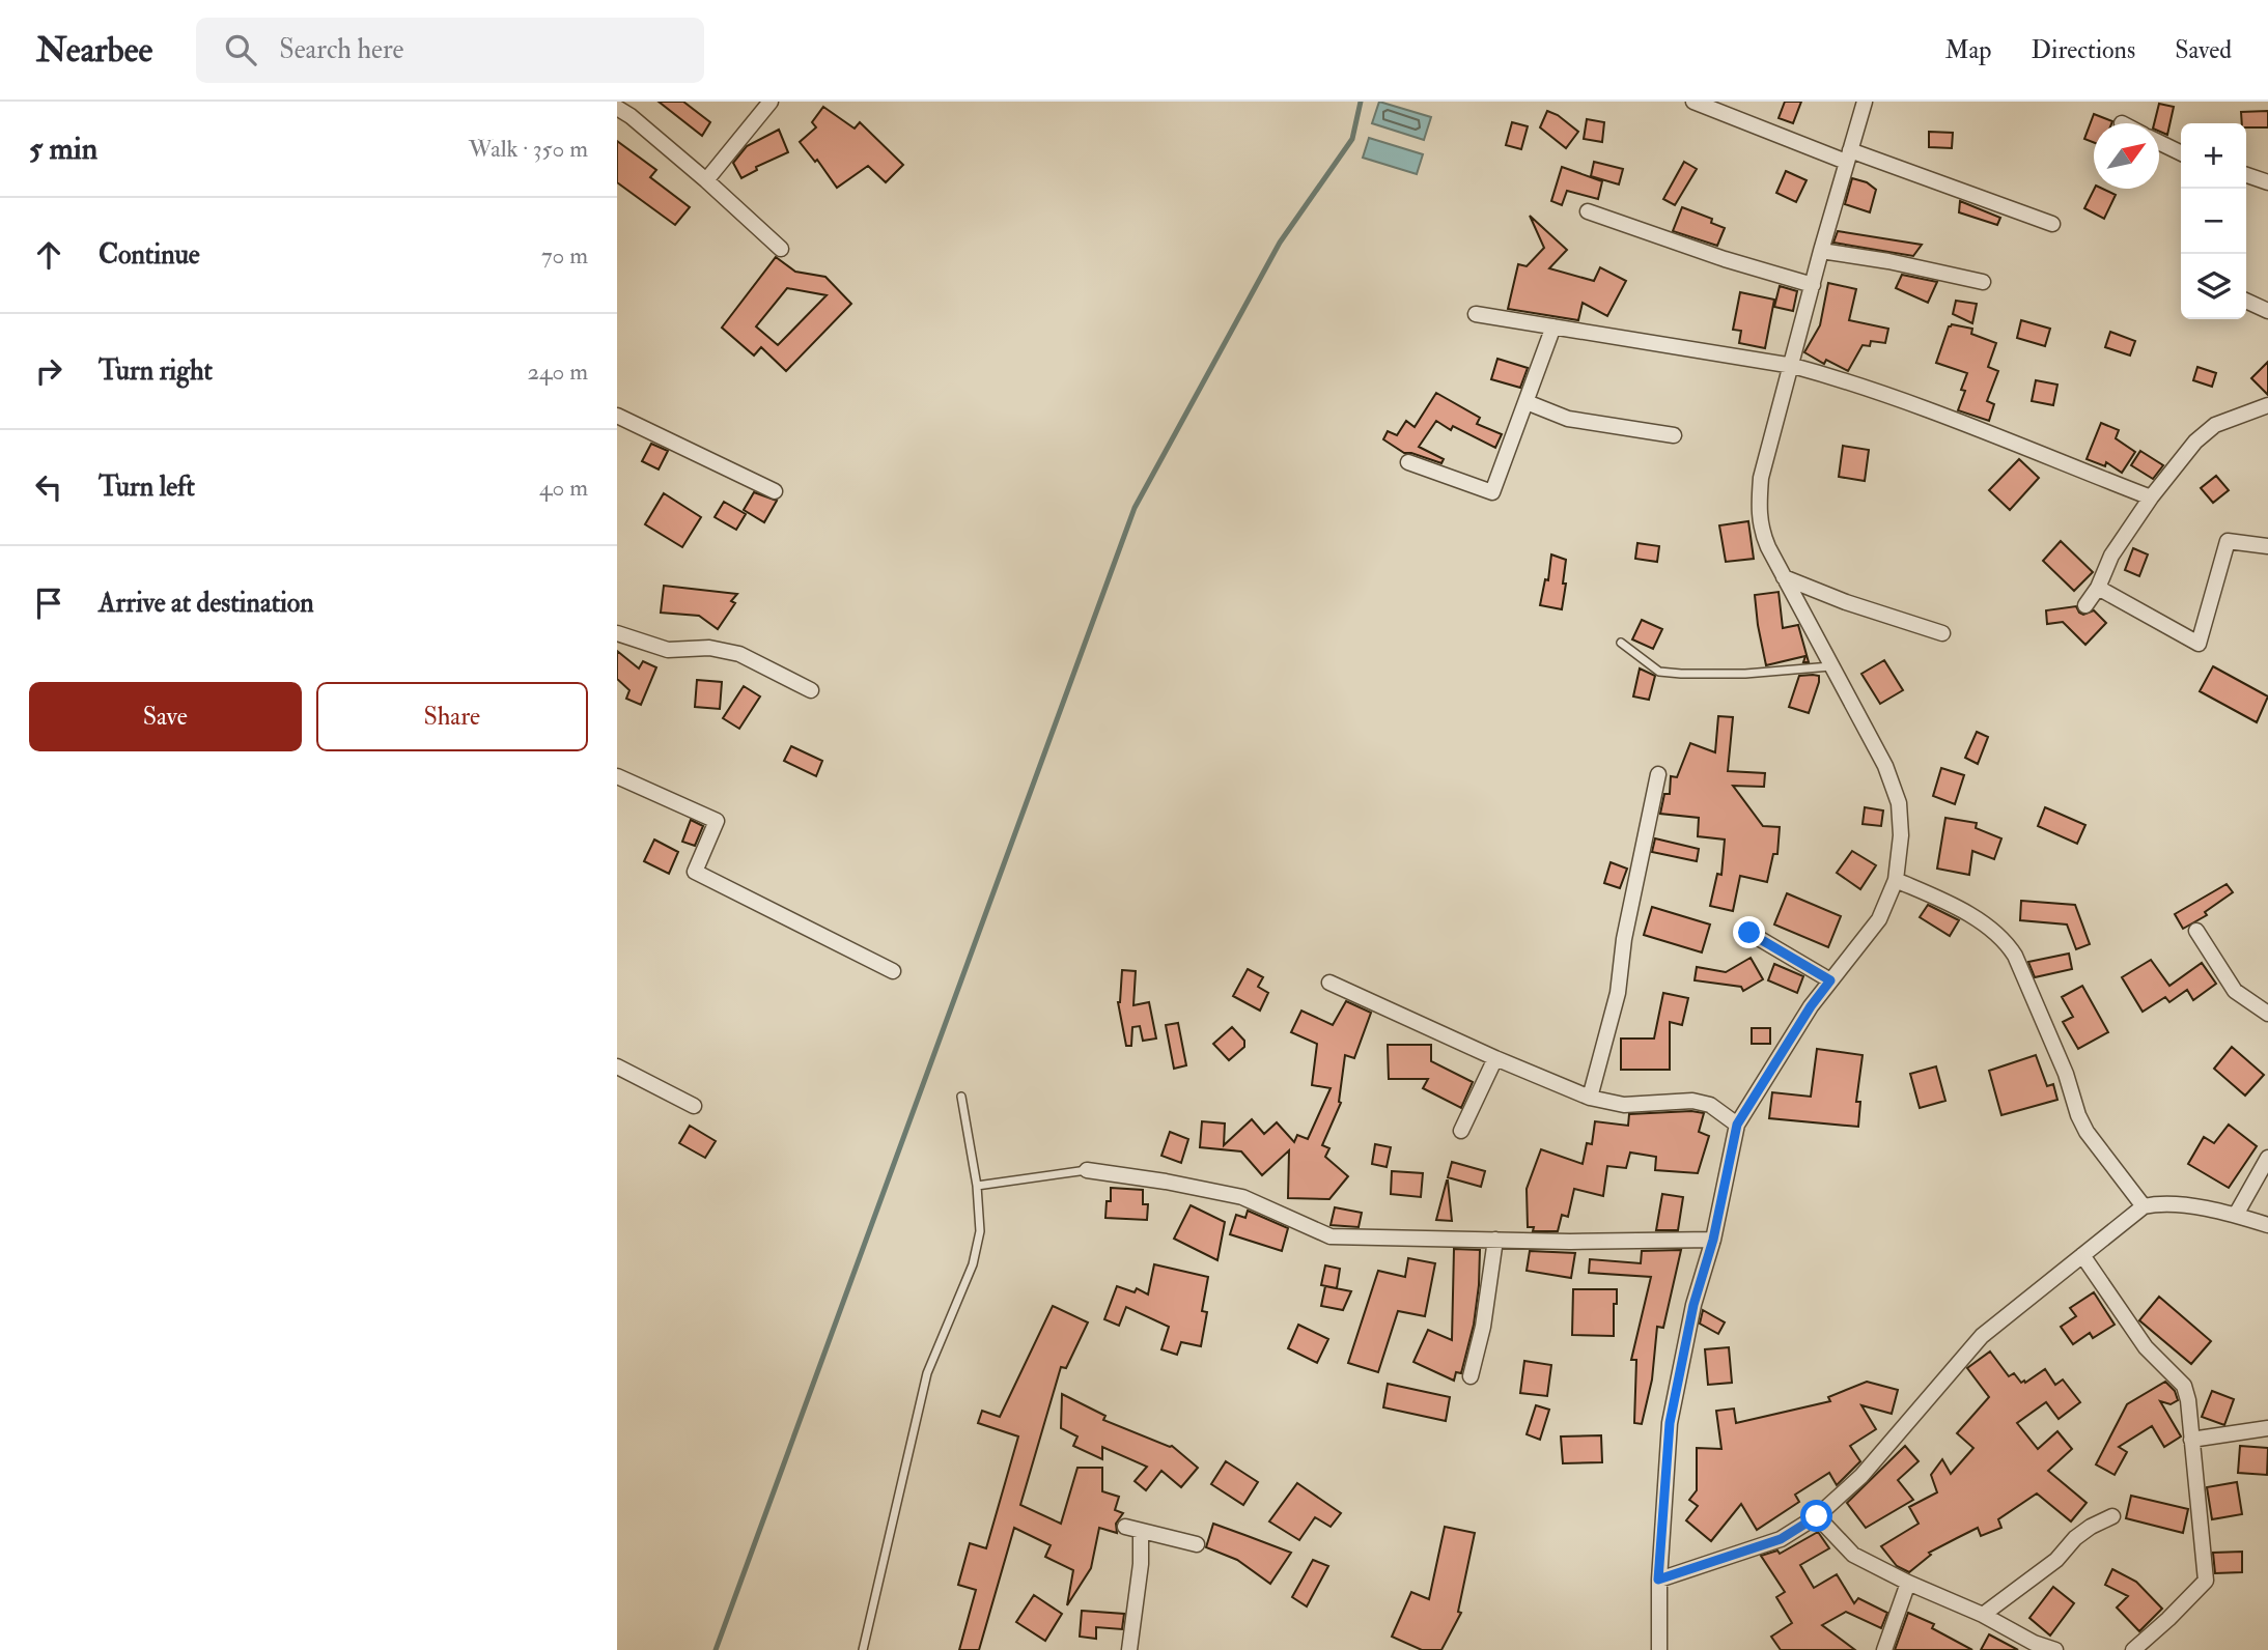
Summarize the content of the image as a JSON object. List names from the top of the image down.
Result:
{
  "north": "top right",
  "page": {
    "header": "Nearbee",
    "search": "Search here",
    "nav": ["Map", "Directions", "Saved"],
    "heading": ["5 min", "Walk · 350 m"],
    "map_buttons": ["+", "−"],
    "list": [
      ["Continue", "70 m"],
      ["Turn right", "240 m"],
      ["Turn left", "40 m"],
      "Arrive at destination"
    ],
    "buttons": ["Save", "Share"]
  }
}
